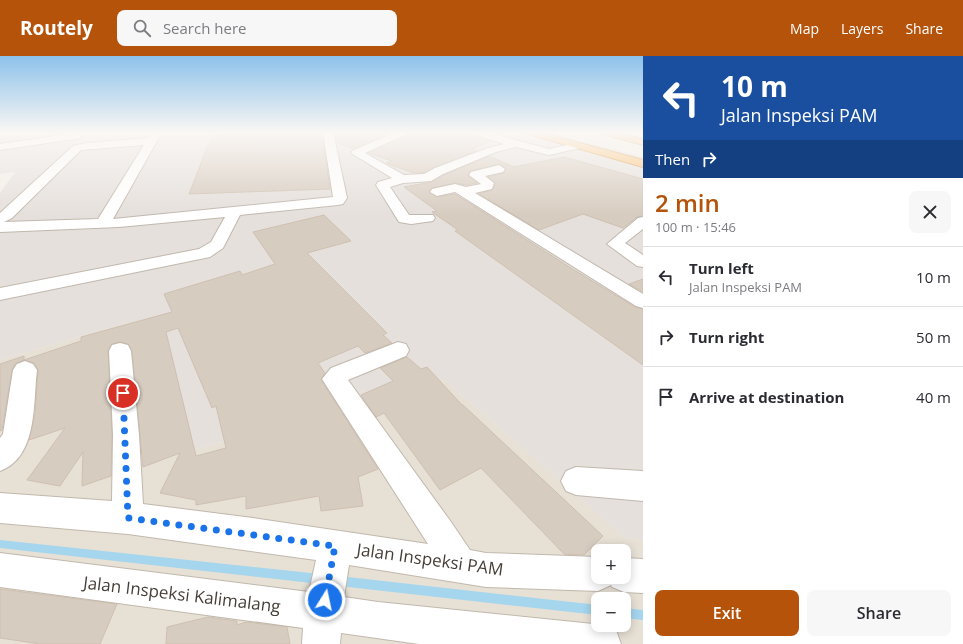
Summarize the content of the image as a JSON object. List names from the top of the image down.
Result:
{
  "streets": {
    "street": ["Jalan Inspeksi PAM", "Jalan Inspeksi Kalimalang"]
  },
  "page": {
    "header": "Routely",
    "search": "Search here",
    "nav": ["Map", "Layers", "Share"],
    "turn": ["10 m", "Jalan Inspeksi PAM"],
    "then": "Then",
    "heading": ["2 min", "100 m · 15:46"],
    "list": [
      {
        "name": "Turn left",
        "note": "Jalan Inspeksi PAM",
        "value": "10 m"
      },
      {
        "name": "Turn right",
        "value": "50 m"
      },
      {
        "name": "Arrive at destination",
        "value": "40 m"
      }
    ],
    "map_buttons": ["+", "−"],
    "buttons": ["Exit", "Share"]
  }
}
